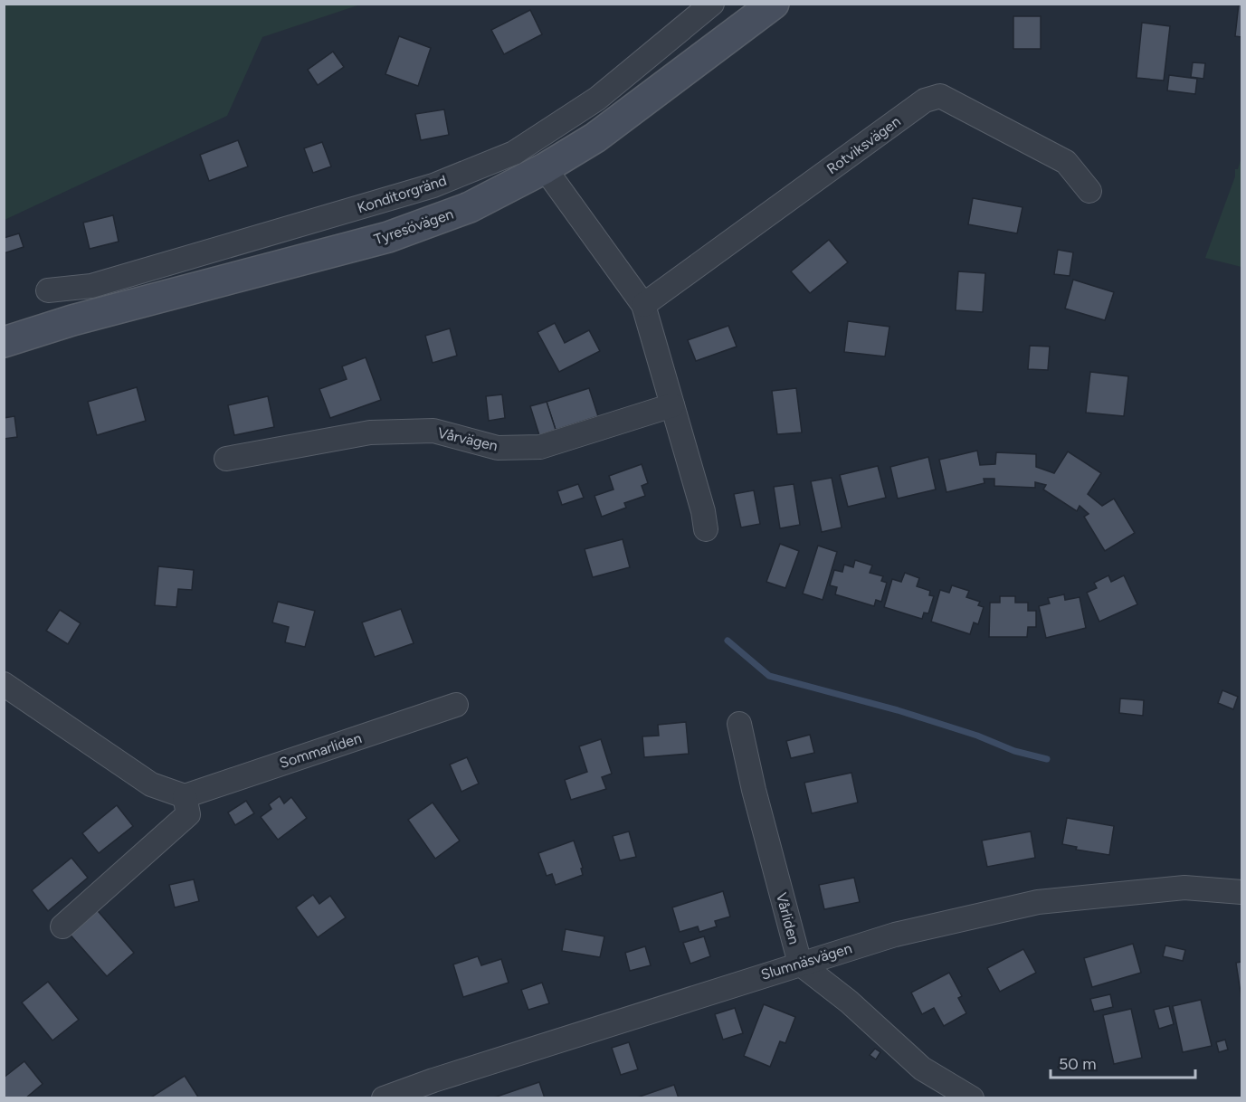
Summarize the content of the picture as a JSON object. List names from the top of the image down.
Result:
{
  "streets": {
    "main road": ["Tyresövägen"],
    "street": [
      "Rotviksvägen",
      "Konditorgränd",
      "Vårvägen",
      "Sommarliden",
      "Vårliden",
      "Slumnäsvägen"
    ]
  },
  "crossings": [
    ["Vårliden", "Slumnäsvägen"]
  ],
  "scale_bar": "50 m"
}
